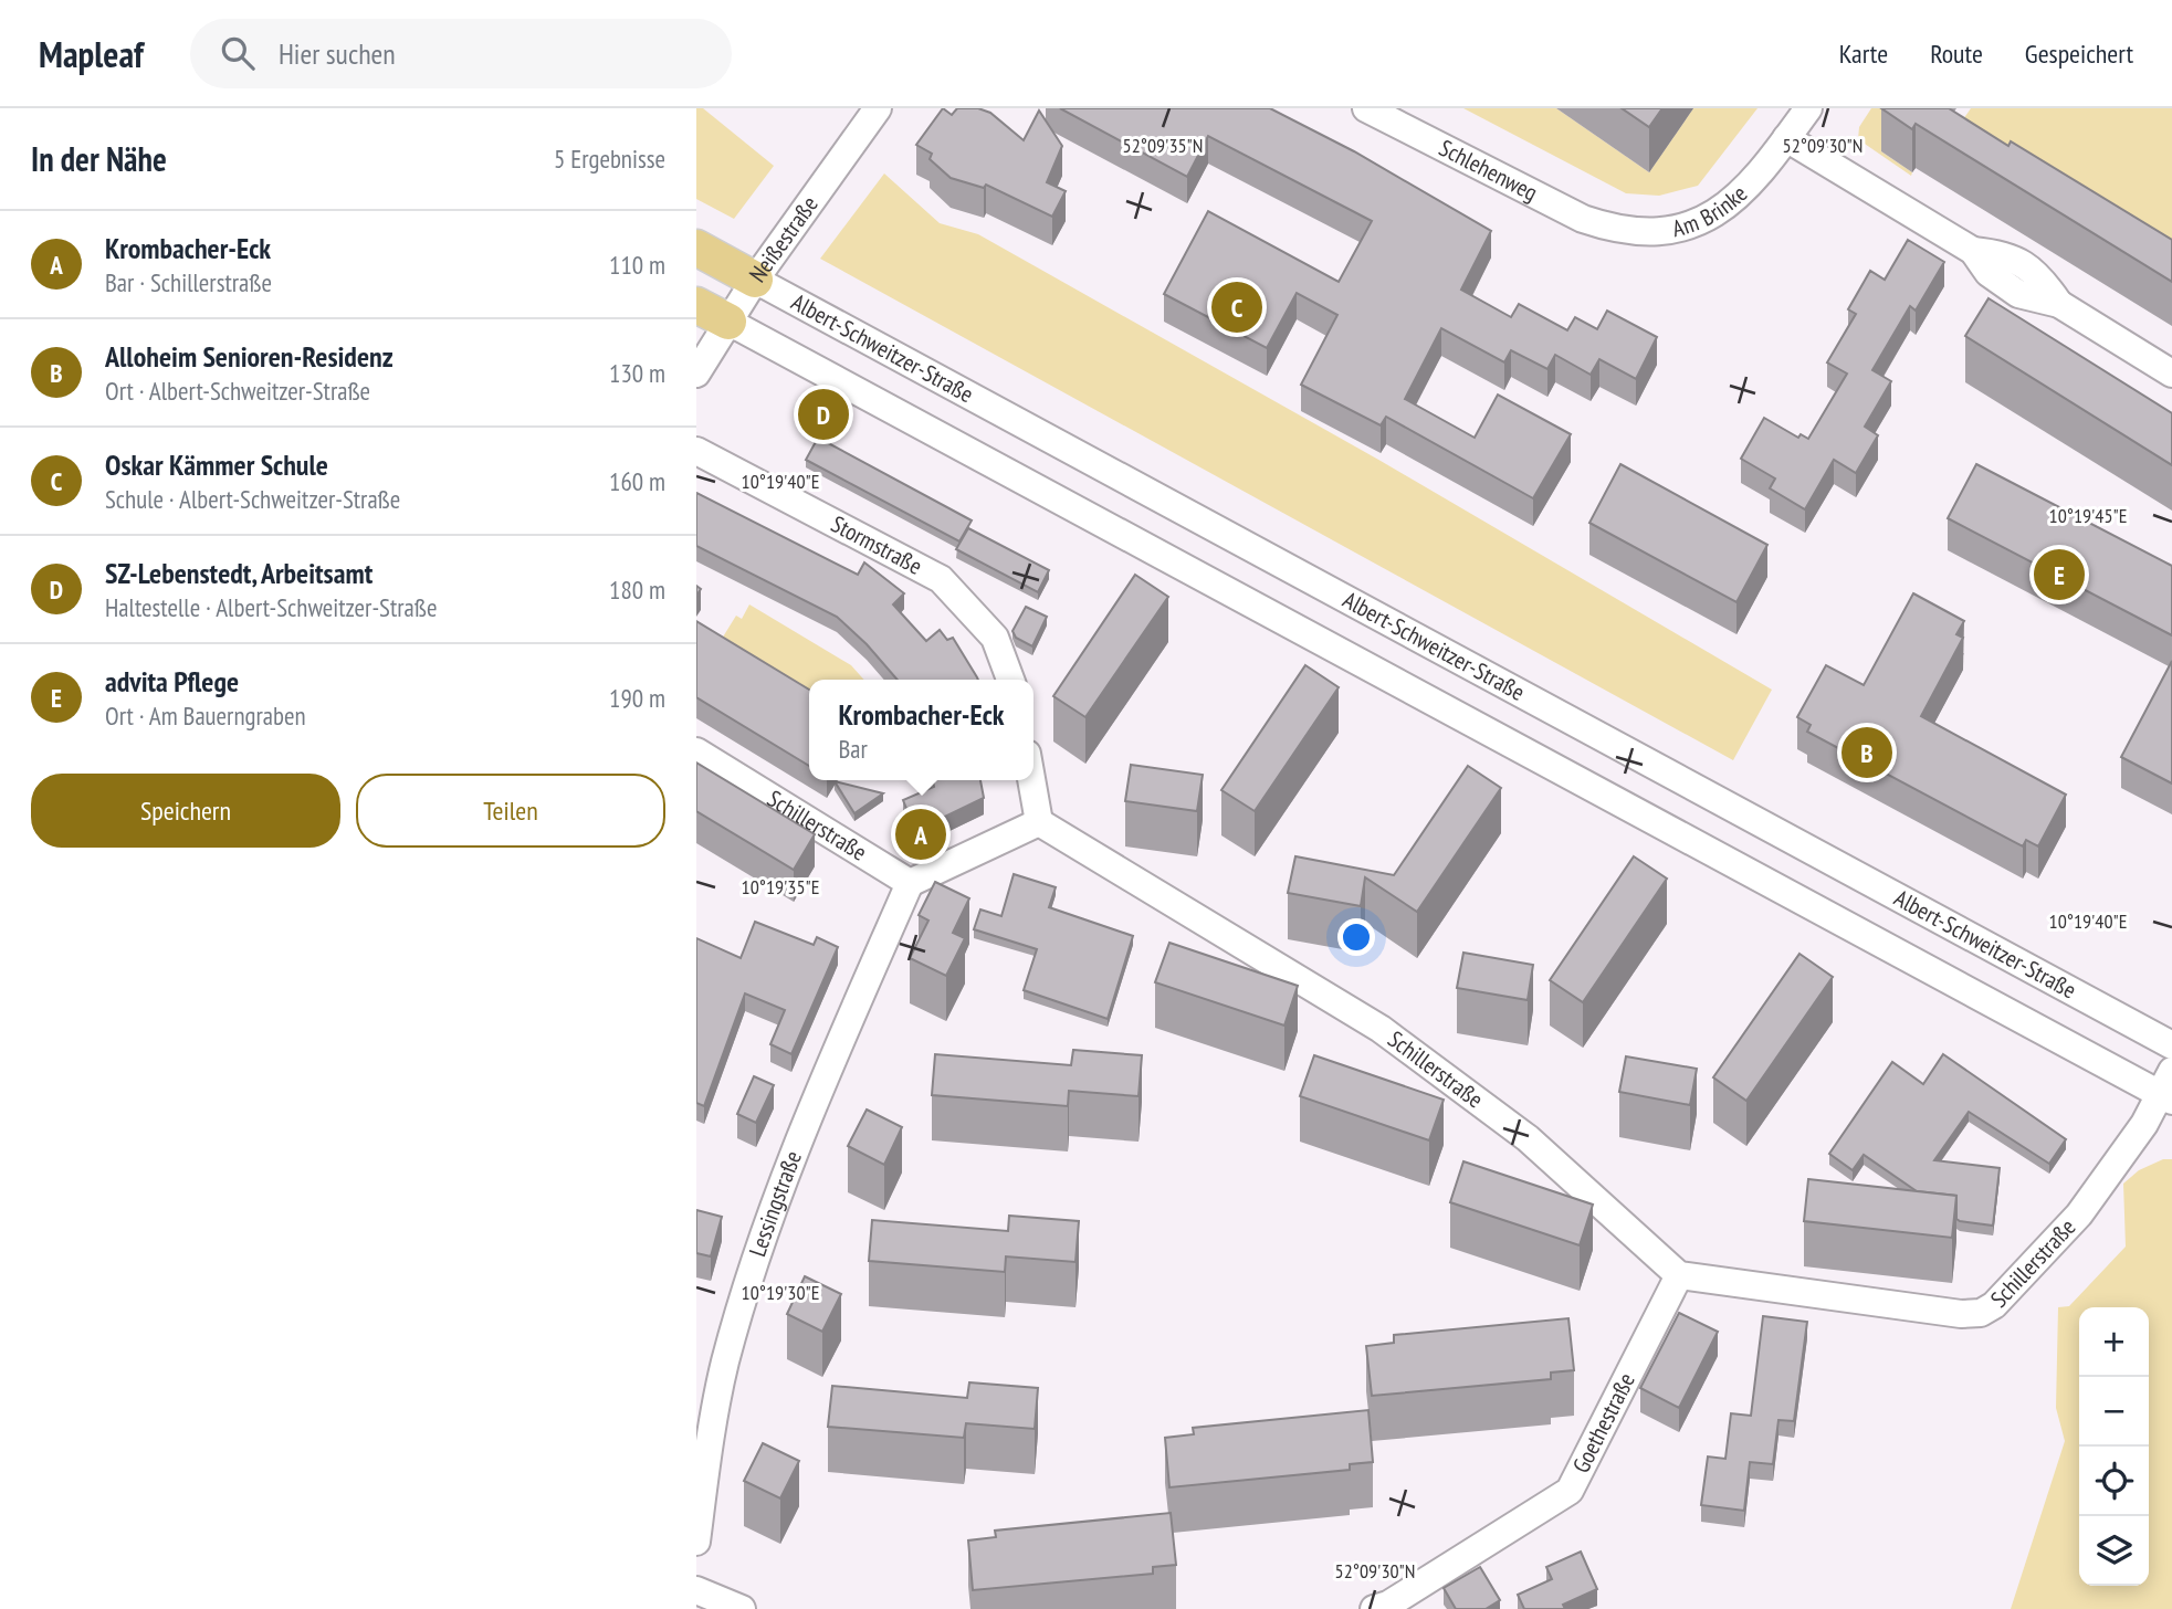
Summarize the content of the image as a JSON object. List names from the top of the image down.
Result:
{
  "streets": {
    "main road": ["Albert-Schweitzer-Straße"],
    "street": [
      "Schlehenweg",
      "Am Brinke",
      "Neißestraße",
      "Stormstraße",
      "Schillerstraße",
      "Lessingstraße",
      "Goethestraße"
    ]
  },
  "crossings": [
    ["Schlehenweg", "Am Brinke"],
    ["Neißestraße", "Albert-Schweitzer-Straße"],
    ["Albert-Schweitzer-Straße", "Schillerstraße"],
    ["Schillerstraße", "Lessingstraße"],
    ["Schillerstraße", "Goethestraße"]
  ],
  "page": {
    "header": "Mapleaf",
    "search": "Hier suchen",
    "nav": ["Karte", "Route", "Gespeichert"],
    "heading": ["In der Nähe", "5 Ergebnisse"],
    "list": [
      {
        "mark": "A",
        "name": "Krombacher-Eck",
        "note": "Bar · Schillerstraße",
        "value": "110 m"
      },
      {
        "mark": "B",
        "name": "Alloheim Senioren-Residenz",
        "note": "Ort · Albert-Schweitzer-Straße",
        "value": "130 m"
      },
      {
        "mark": "C",
        "name": "Oskar Kämmer Schule",
        "note": "Schule · Albert-Schweitzer-Straße",
        "value": "160 m"
      },
      {
        "mark": "D",
        "name": "SZ-Lebenstedt, Arbeitsamt",
        "note": "Haltestelle · Albert-Schweitzer-Straße",
        "value": "180 m"
      },
      {
        "mark": "E",
        "name": "advita Pflege",
        "note": "Ort · Am Bauerngraben",
        "value": "190 m"
      }
    ],
    "pins": [
      "C",
      "D",
      "E",
      "B",
      "A"
    ],
    "popup": ["Krombacher-Eck", "Bar"],
    "buttons": ["Speichern", "Teilen"],
    "map_buttons": ["+", "−"]
  },
  "coordinates": [
    "52°09'35\"N",
    "52°09'30\"N",
    "10°19'40\"E",
    "10°19'45\"E",
    "10°19'35\"E",
    "10°19'30\"E"
  ]
}
